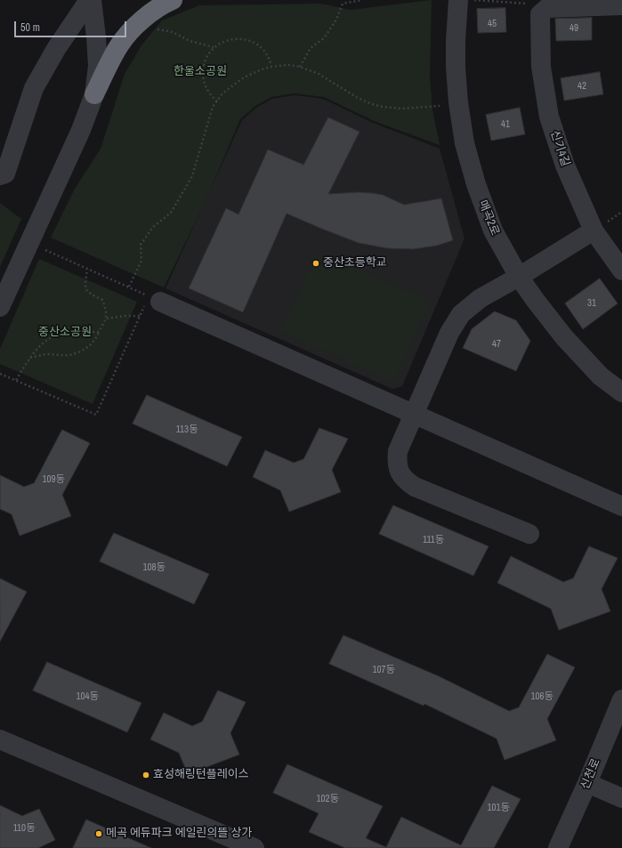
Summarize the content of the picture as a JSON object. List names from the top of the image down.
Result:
{
  "streets": {
    "street": ["신기4길", "매곡2로", "신천로"]
  },
  "parks": ["한울소공원", "중산소공원"],
  "places": ["중산초등학교", "효성해링턴플레이스", "메곡 에듀파크 에일린의뜰 상가"],
  "house_numbers": [
    "45",
    "49",
    "42",
    "41",
    "31",
    "47",
    "113동",
    "109동",
    "111동",
    "108동",
    "107동",
    "104동",
    "106동",
    "102동",
    "101동",
    "110동"
  ],
  "scale_bar": "50 m"
}
